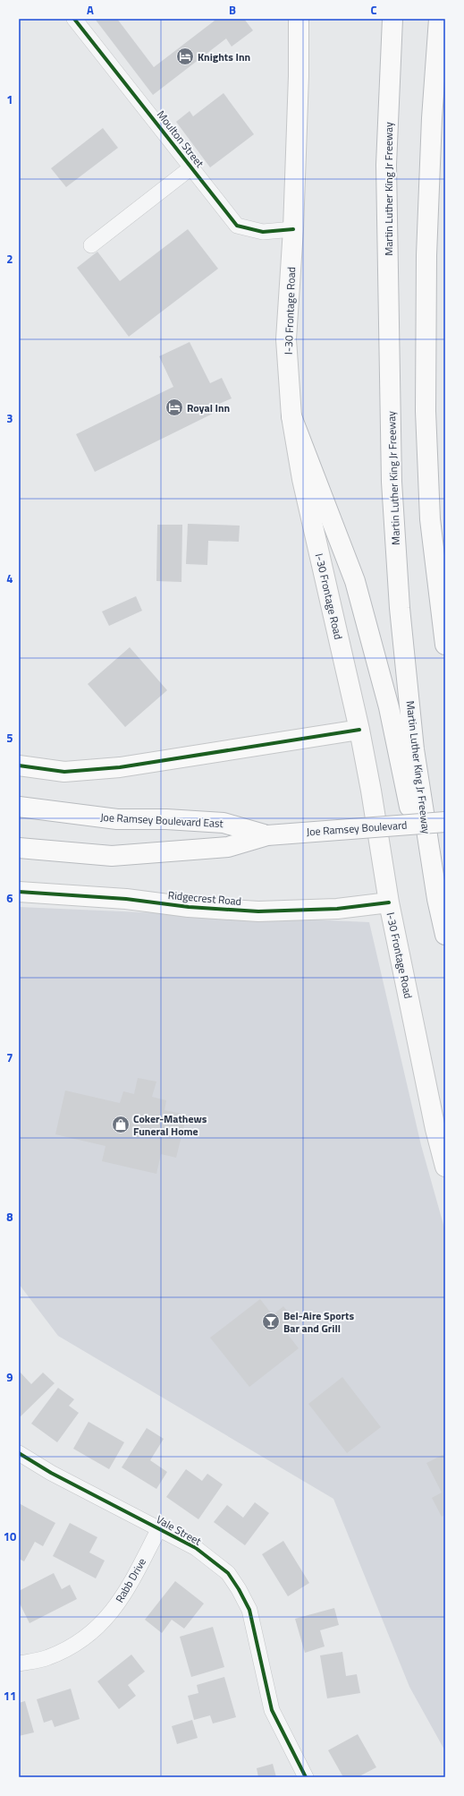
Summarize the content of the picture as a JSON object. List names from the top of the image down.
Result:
{
  "streets": {
    "main road": [
      "Martin Luther King Jr Freeway",
      "I-30 Frontage Road",
      "Joe Ramsey Boulevard East",
      "Joe Ramsey Boulevard",
      "Ridgecrest Road"
    ],
    "street": ["Moulton Street", "Vale Street", "Rabb Drive"]
  },
  "crossings": [
    ["Moulton Street", "I-30 Frontage Road"],
    ["I-30 Frontage Road", "Ridgecrest Road"],
    ["Joe Ramsey Boulevard East", "Joe Ramsey Boulevard"],
    ["Vale Street", "Rabb Drive"]
  ],
  "places": {
    "hotel": ["Knights Inn", "Royal Inn"],
    "shop": ["Coker-Mathews Funeral Home"],
    "bar": ["Bel-Aire Sports Bar and Grill"]
  },
  "grid": {
    "columns": ["A", "B", "C"],
    "rows": [
      "1",
      "2",
      "3",
      "4",
      "5",
      "6",
      "7",
      "8",
      "9",
      "10",
      "11"
    ]
  }
}
